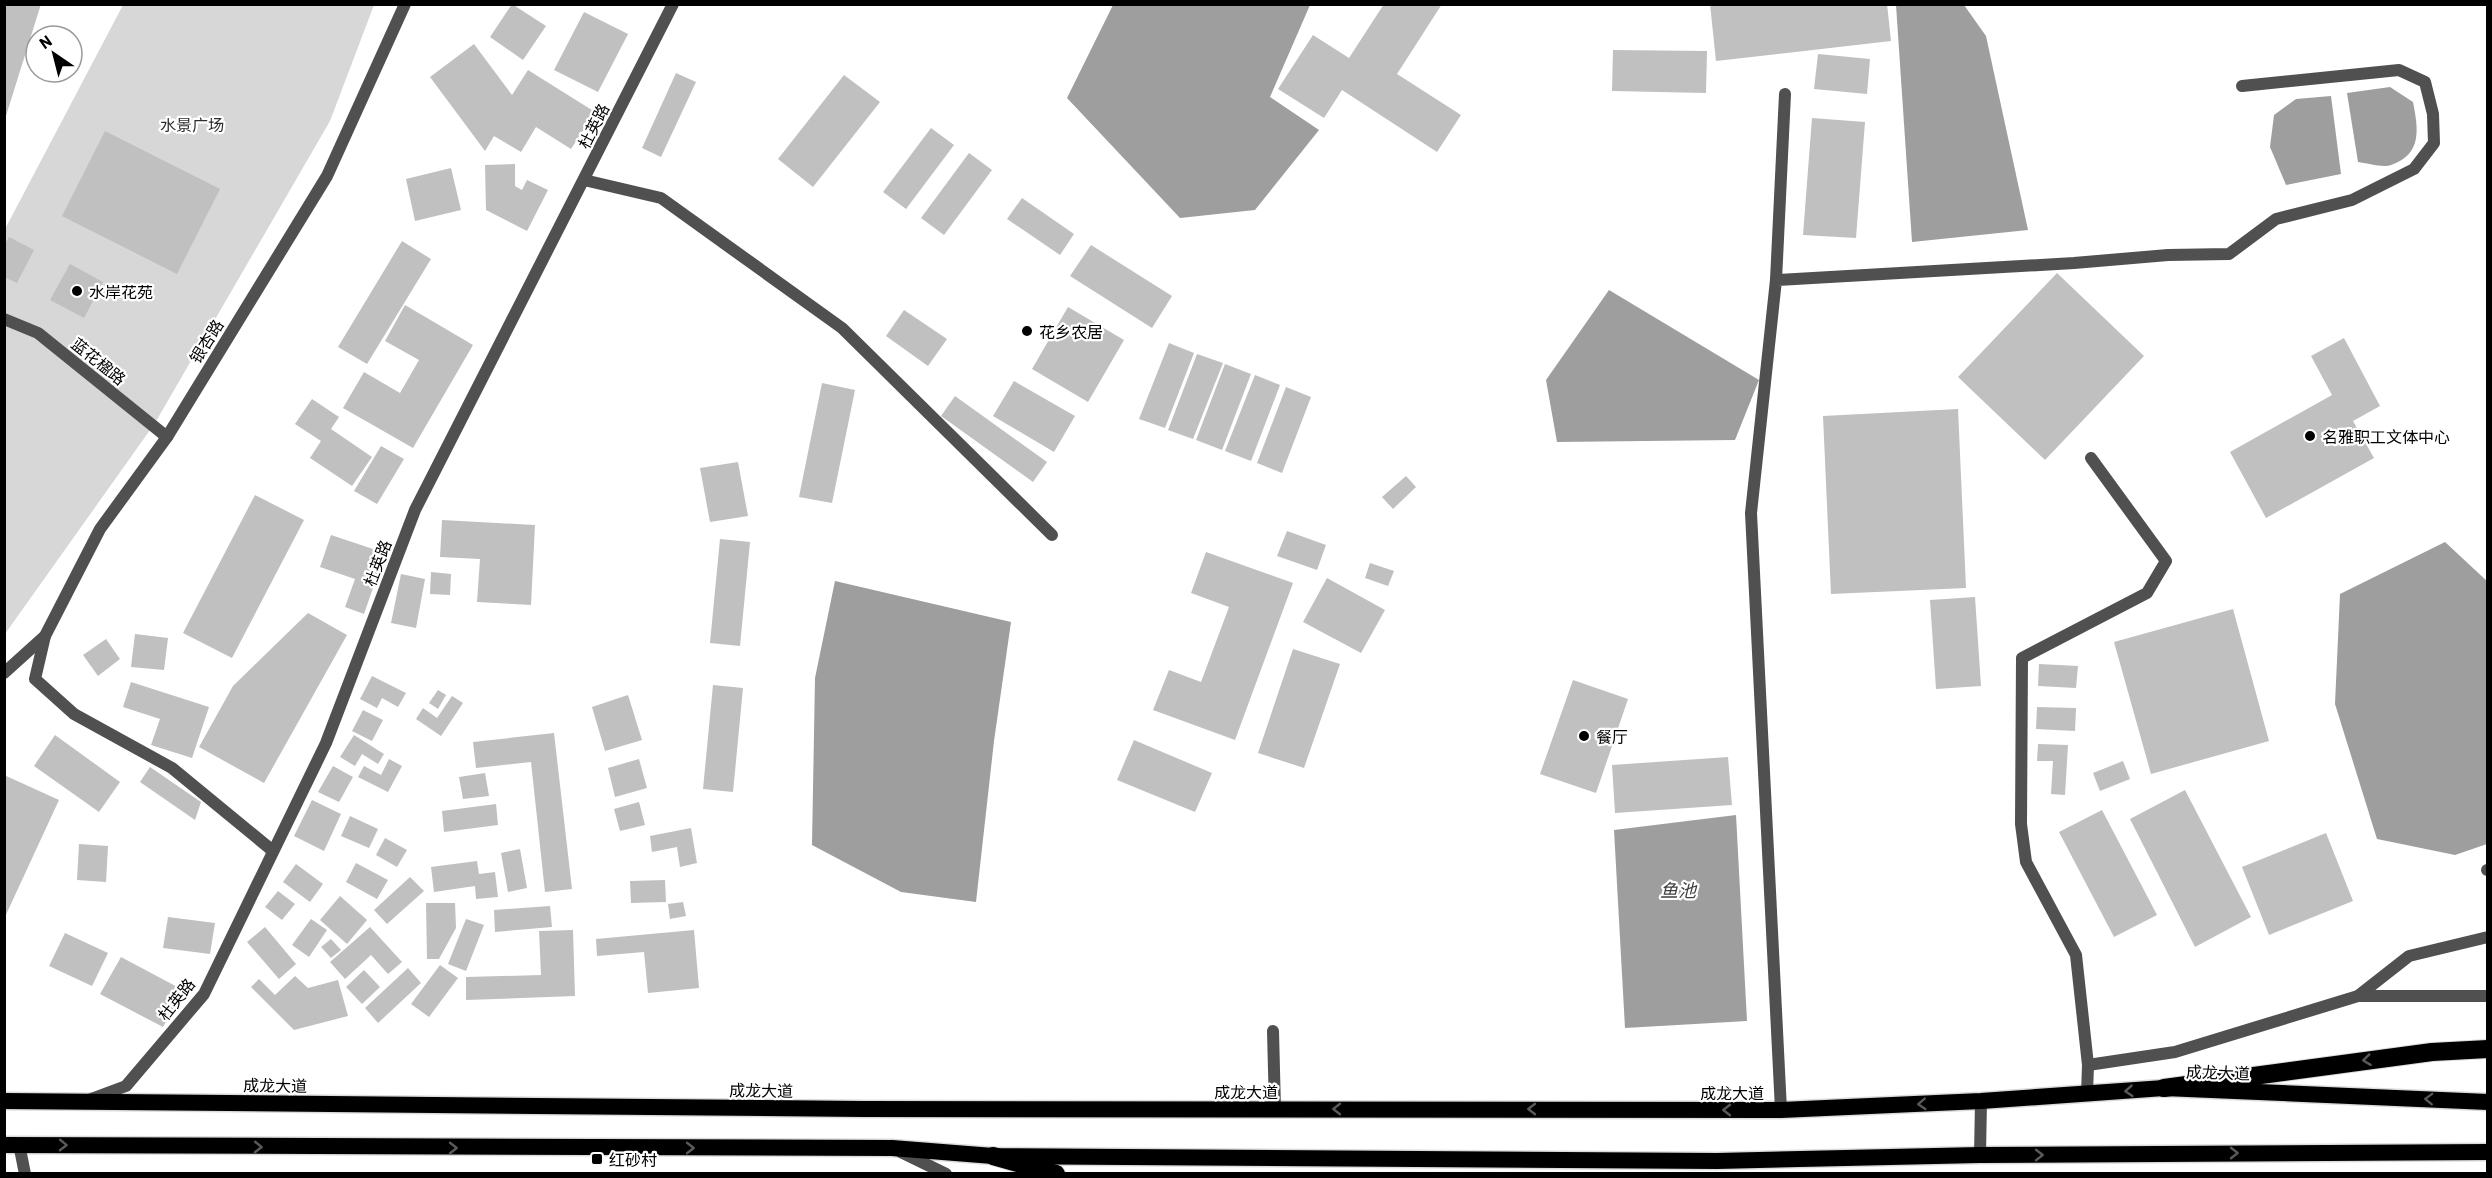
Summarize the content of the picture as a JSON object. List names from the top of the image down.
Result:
{
  "streets": {
    "highway": ["成龙大道"],
    "street": ["杜英路", "银杏路", "蓝花楹路"]
  },
  "crossings": [
    ["杜英路", "成龙大道"],
    ["银杏路", "蓝花楹路"]
  ],
  "water": ["鱼池"],
  "parks": ["水景广场"],
  "places": {
    "other": [
      "水岸花苑",
      "花乡农居",
      "名雅职工文体中心",
      "餐厅"
    ],
    "transit": ["红砂村"]
  },
  "north": "top left"
}
